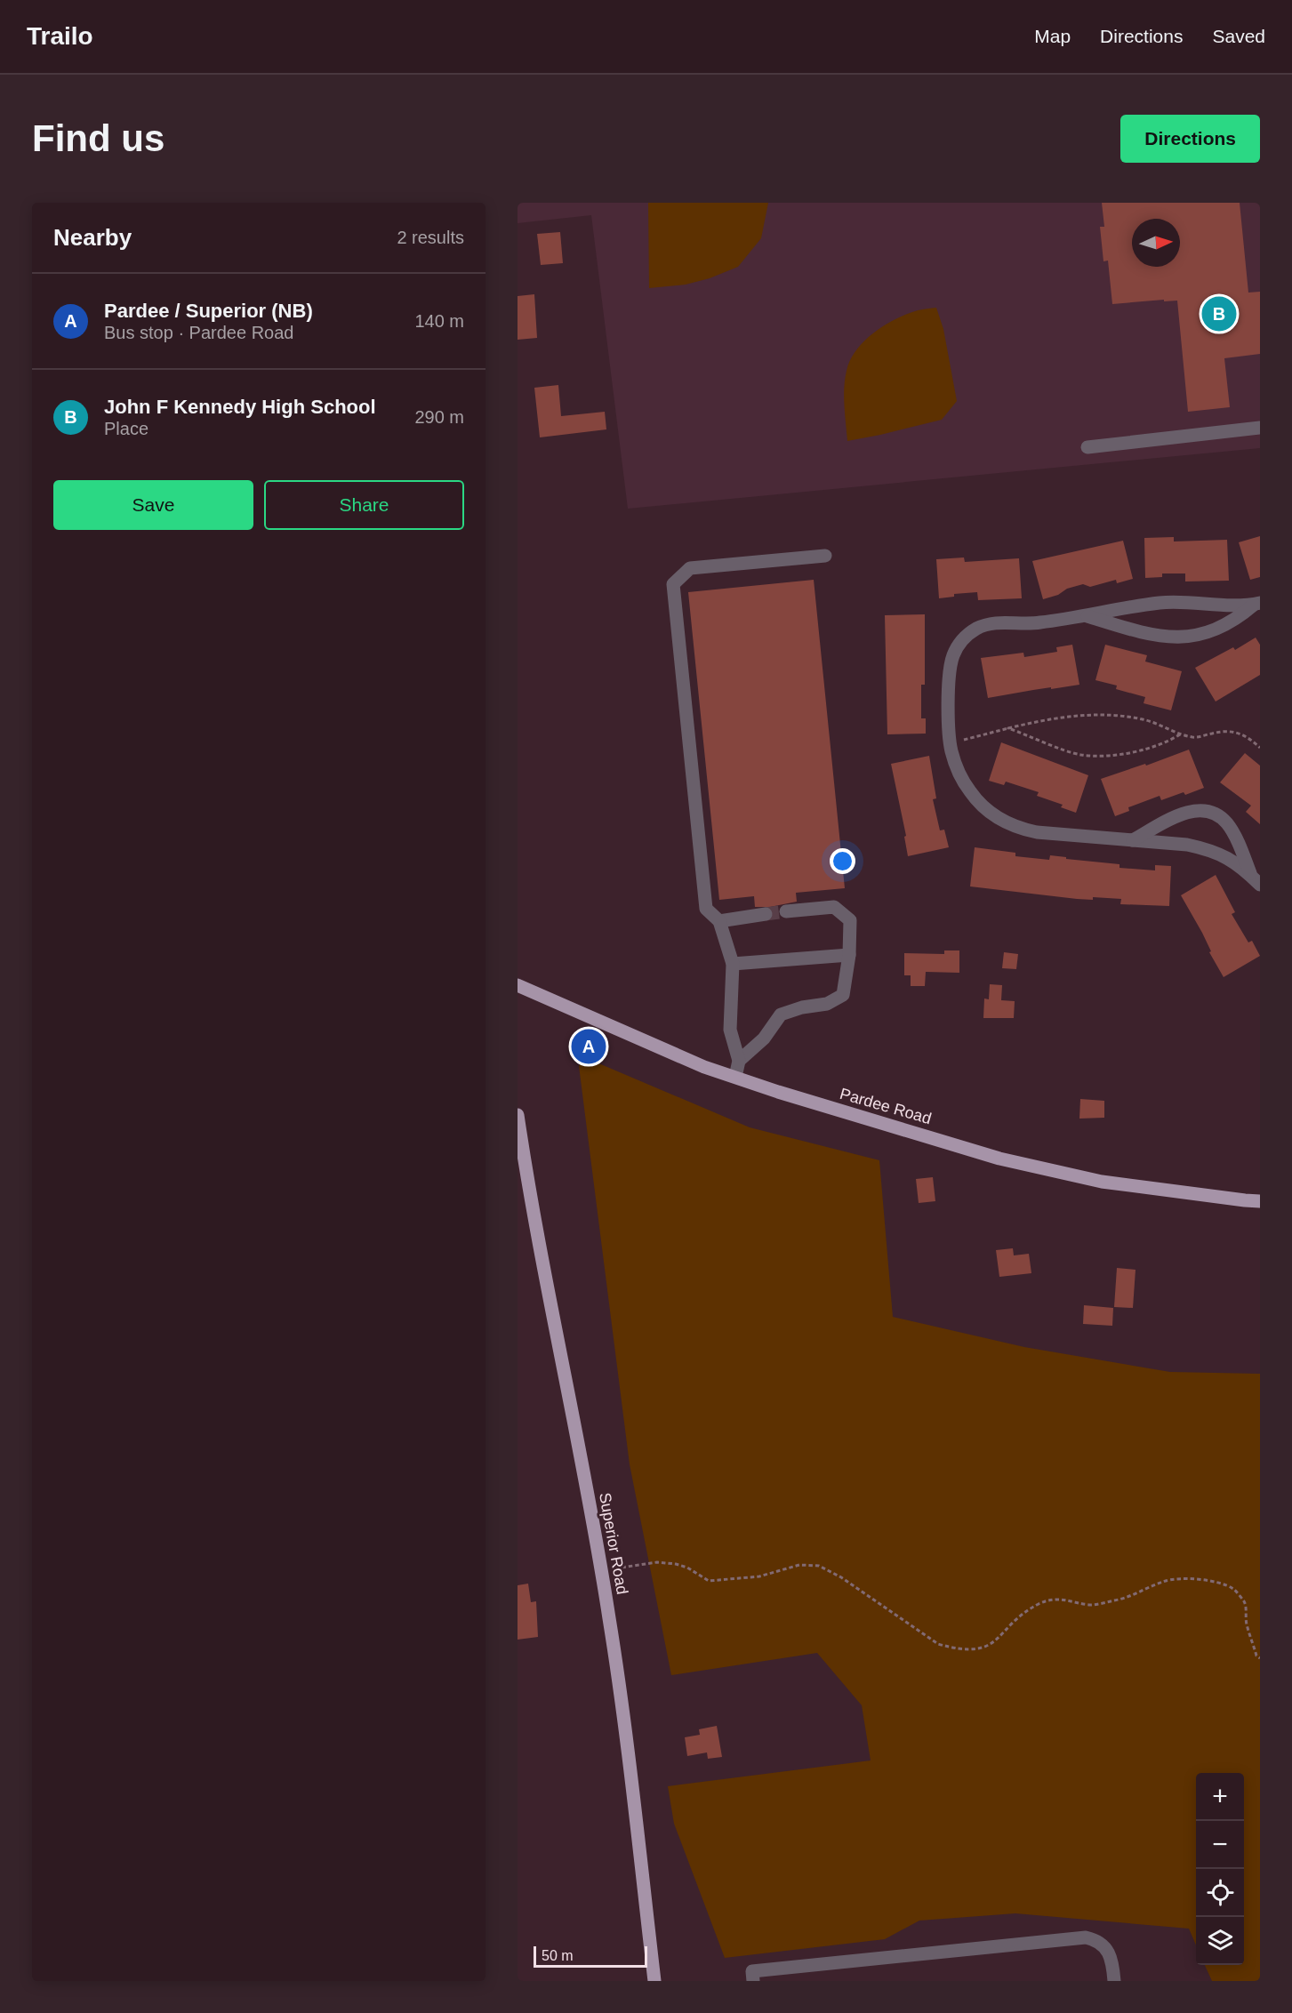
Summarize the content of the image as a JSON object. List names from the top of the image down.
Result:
{
  "streets": {
    "main road": ["Pardee Road", "Superior Road"]
  },
  "scale_bar": "50 m",
  "north": "right",
  "page": {
    "header": "Trailo",
    "nav": ["Map", "Directions", "Saved"],
    "buttons": [
      "Directions",
      ["Save", "Share"]
    ],
    "title": "Find us",
    "heading": ["Nearby", "2 results"],
    "list": [
      {
        "mark": "A",
        "name": "Pardee / Superior (NB)",
        "note": "Bus stop · Pardee Road",
        "value": "140 m"
      },
      {
        "mark": "B",
        "name": "John F Kennedy High School",
        "note": "Place",
        "value": "290 m"
      }
    ],
    "pins": ["B", "A"],
    "map_buttons": ["+", "−"],
    "scale": "50 m"
  }
}
